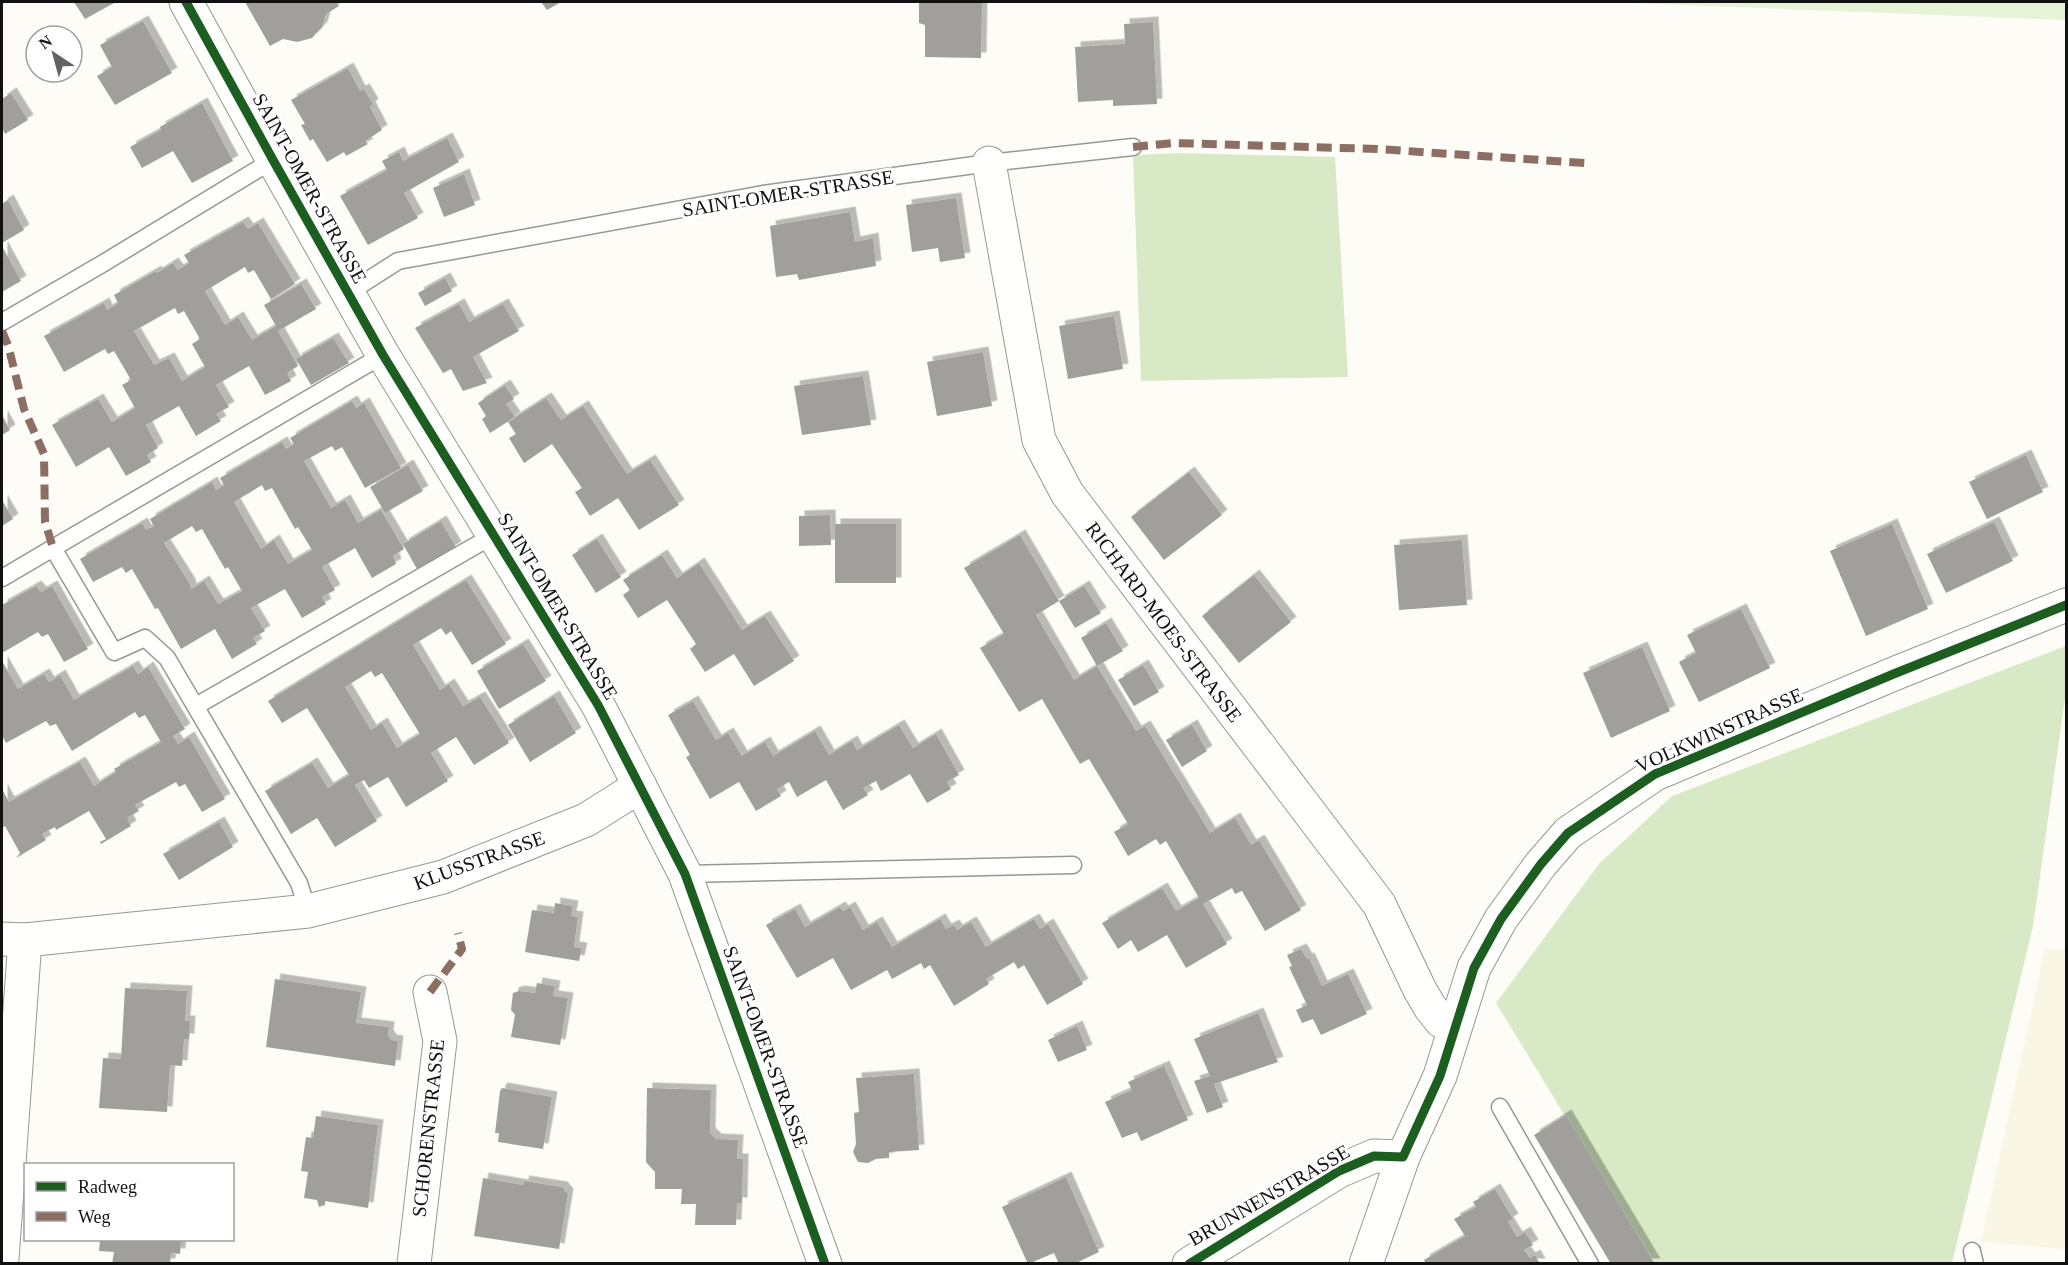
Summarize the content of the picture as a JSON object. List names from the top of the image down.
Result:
{
  "streets": {
    "street": [
      "SAINT-OMER-STRASSE",
      "RICHARD-MOES-STRASSE",
      "VOLKWINSTRASSE",
      "KLUSSTRASSE",
      "SCHORENSTRASSE",
      "BRUNNENSTRASSE"
    ]
  },
  "crossings": [
    ["SAINT-OMER-STRASSE", "RICHARD-MOES-STRASSE"],
    ["SAINT-OMER-STRASSE", "KLUSSTRASSE"],
    ["RICHARD-MOES-STRASSE", "VOLKWINSTRASSE"],
    ["VOLKWINSTRASSE", "BRUNNENSTRASSE"]
  ],
  "legend": ["Radweg", "Weg"],
  "north": "top left"
}
